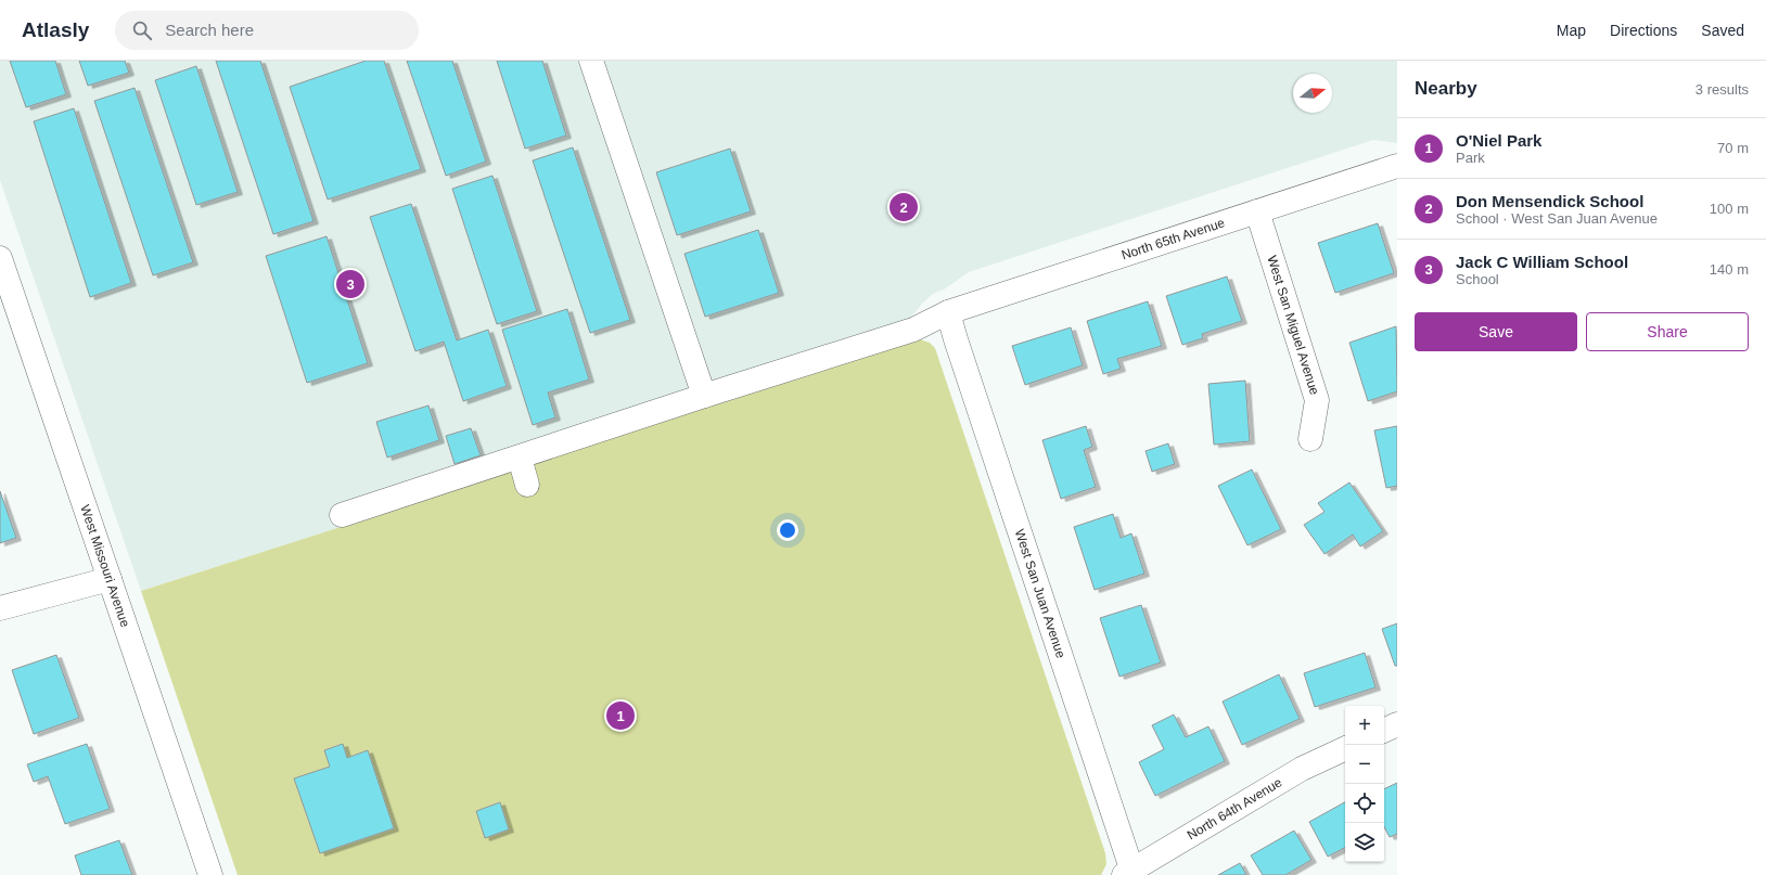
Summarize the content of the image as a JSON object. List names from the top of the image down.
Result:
{
  "streets": {
    "street": [
      "North 65th Avenue",
      "West San Miguel Avenue",
      "West Missouri Avenue",
      "West San Juan Avenue",
      "North 64th Avenue"
    ]
  },
  "crossings": [
    ["North 65th Avenue", "West San Miguel Avenue"],
    ["North 65th Avenue", "West San Juan Avenue"],
    ["West San Juan Avenue", "North 64th Avenue"]
  ],
  "north": "right",
  "page": {
    "header": "Atlasly",
    "search": "Search here",
    "nav": ["Map", "Directions", "Saved"],
    "heading": ["Nearby", "3 results"],
    "list": [
      {
        "mark": "1",
        "name": "O'Niel Park",
        "note": "Park",
        "value": "70 m"
      },
      {
        "mark": "2",
        "name": "Don Mensendick School",
        "note": "School · West San Juan Avenue",
        "value": "100 m"
      },
      {
        "mark": "3",
        "name": "Jack C William School",
        "note": "School",
        "value": "140 m"
      }
    ],
    "pins": ["2", "3", "1"],
    "buttons": ["Save", "Share"],
    "map_buttons": ["+", "−"]
  }
}
